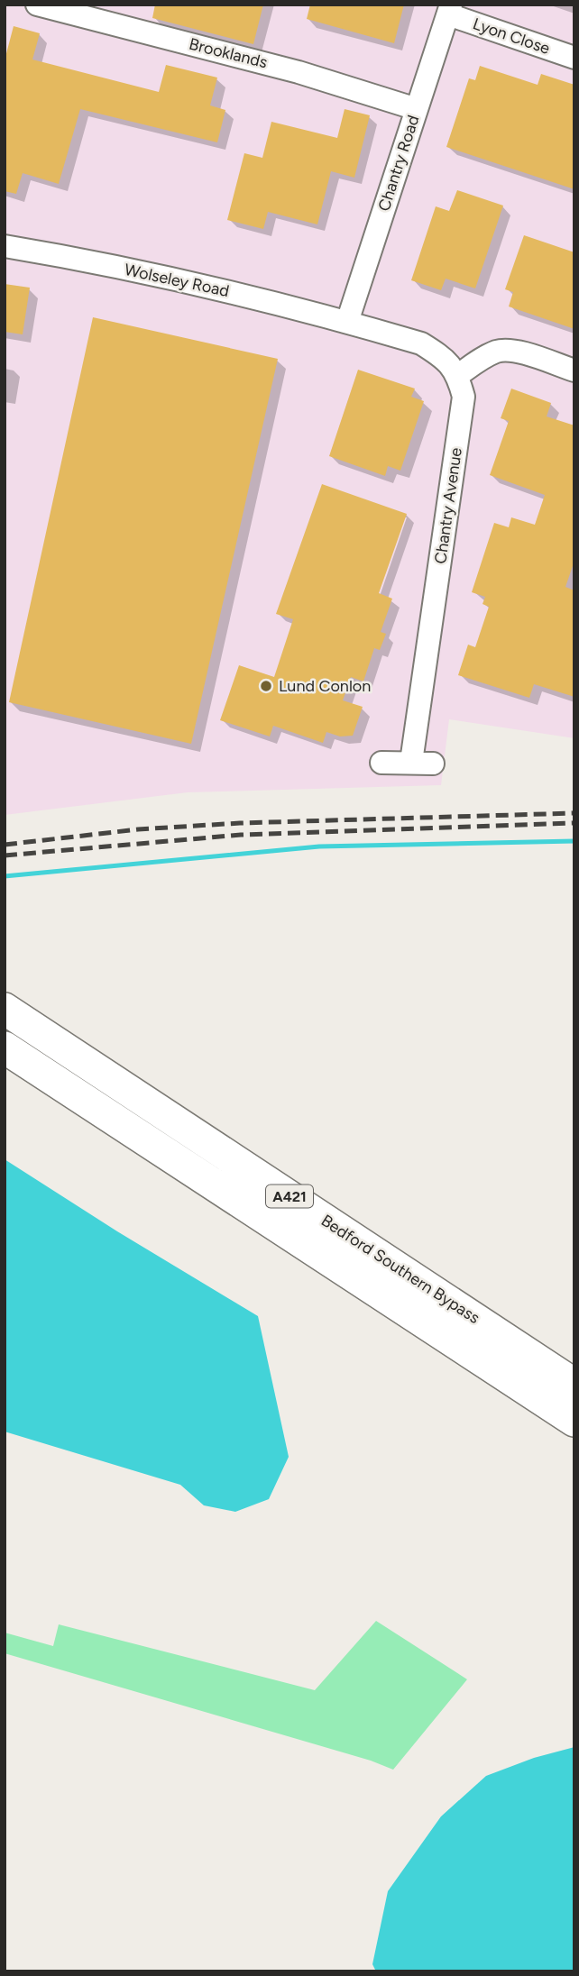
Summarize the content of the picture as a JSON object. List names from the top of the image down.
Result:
{
  "streets": {
    "highway": ["A421", "Bedford Southern Bypass"],
    "street": [
      "Lyon Close",
      "Brooklands",
      "Chantry Road",
      "Wolseley Road",
      "Chantry Avenue"
    ]
  },
  "crossings": [
    ["Lyon Close", "Chantry Road"],
    ["Brooklands", "Chantry Road"],
    ["Chantry Road", "Wolseley Road"]
  ],
  "places": ["Lund Conlon"]
}
